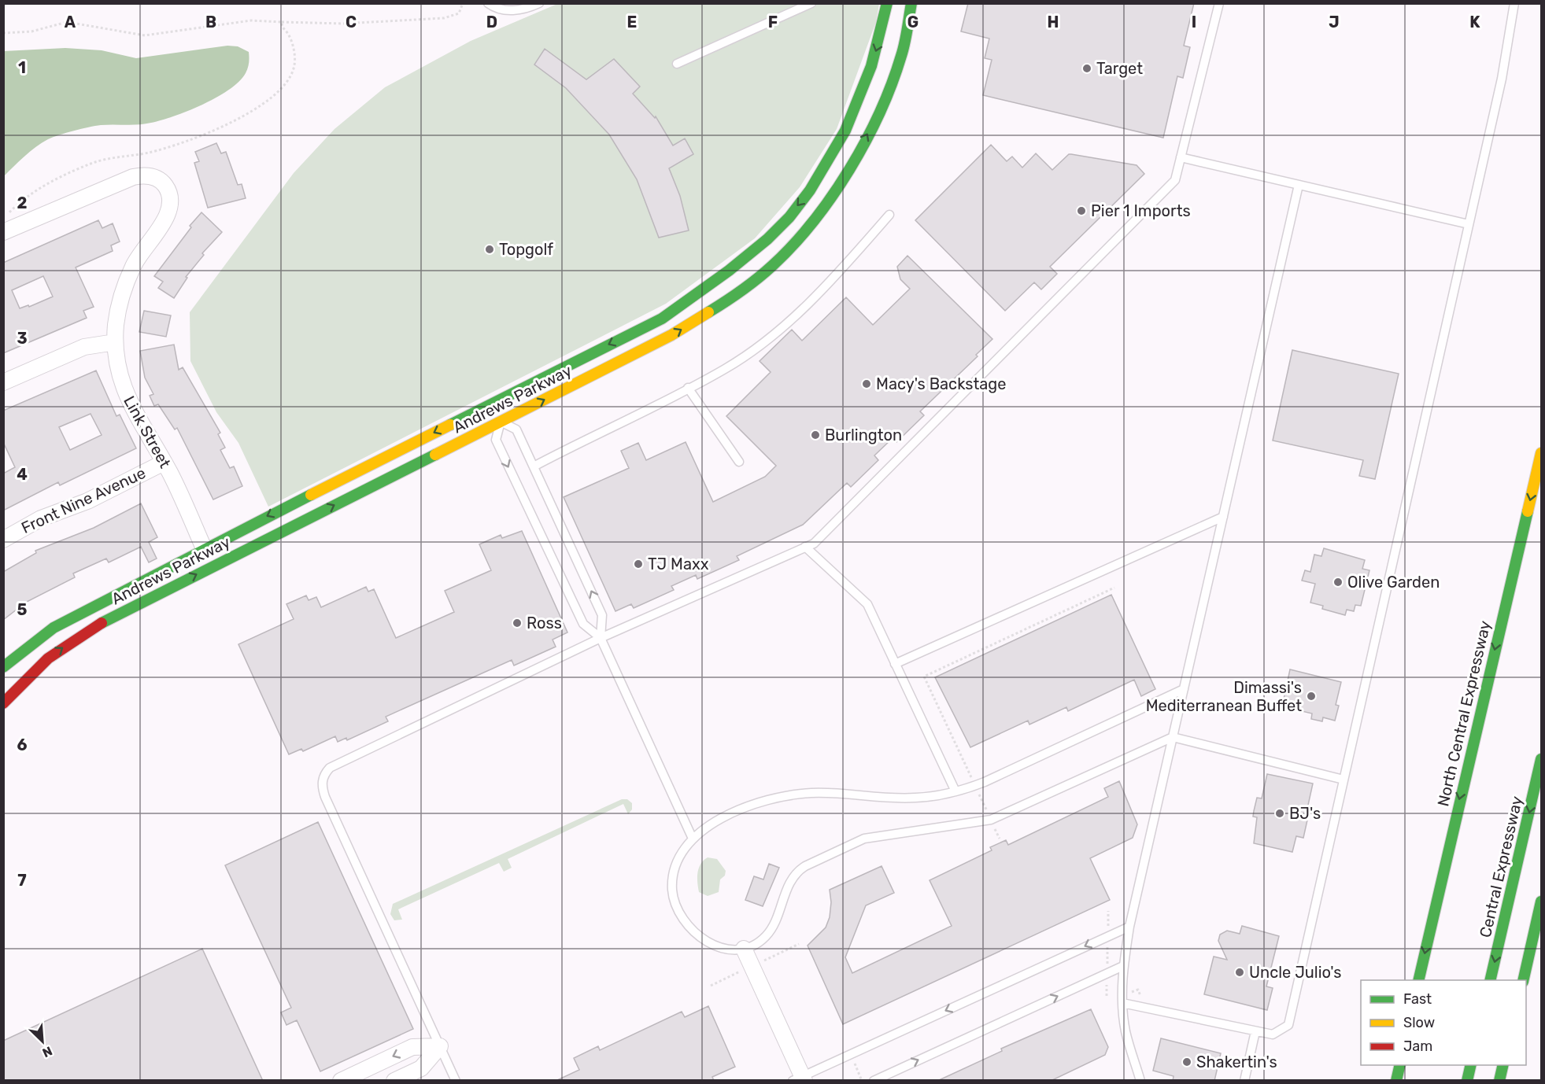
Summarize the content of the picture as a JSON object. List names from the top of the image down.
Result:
{
  "streets": {
    "main road": ["Andrews Parkway", "North Central Expressway", "Central Expressway"],
    "street": ["Link Street", "Front Nine Avenue"]
  },
  "crossings": [
    ["Andrews Parkway", "Link Street"],
    ["Link Street", "Front Nine Avenue"]
  ],
  "one_way": ["North Central Expressway"],
  "places": [
    "Target",
    "Pier 1 Imports",
    "Topgolf",
    "Macy's Backstage",
    "Burlington",
    "TJ Maxx",
    "Olive Garden",
    "Ross",
    "Dimassi's Mediterranean Buffet",
    "BJ's",
    "Uncle Julio's",
    "Shakertin's"
  ],
  "legend": ["Fast", "Slow", "Jam"],
  "north": "bottom right",
  "grid": {
    "columns": [
      "A",
      "B",
      "C",
      "D",
      "E",
      "F",
      "G",
      "H",
      "I",
      "J",
      "K"
    ],
    "rows": [
      "1",
      "2",
      "3",
      "4",
      "5",
      "6",
      "7"
    ]
  }
}
